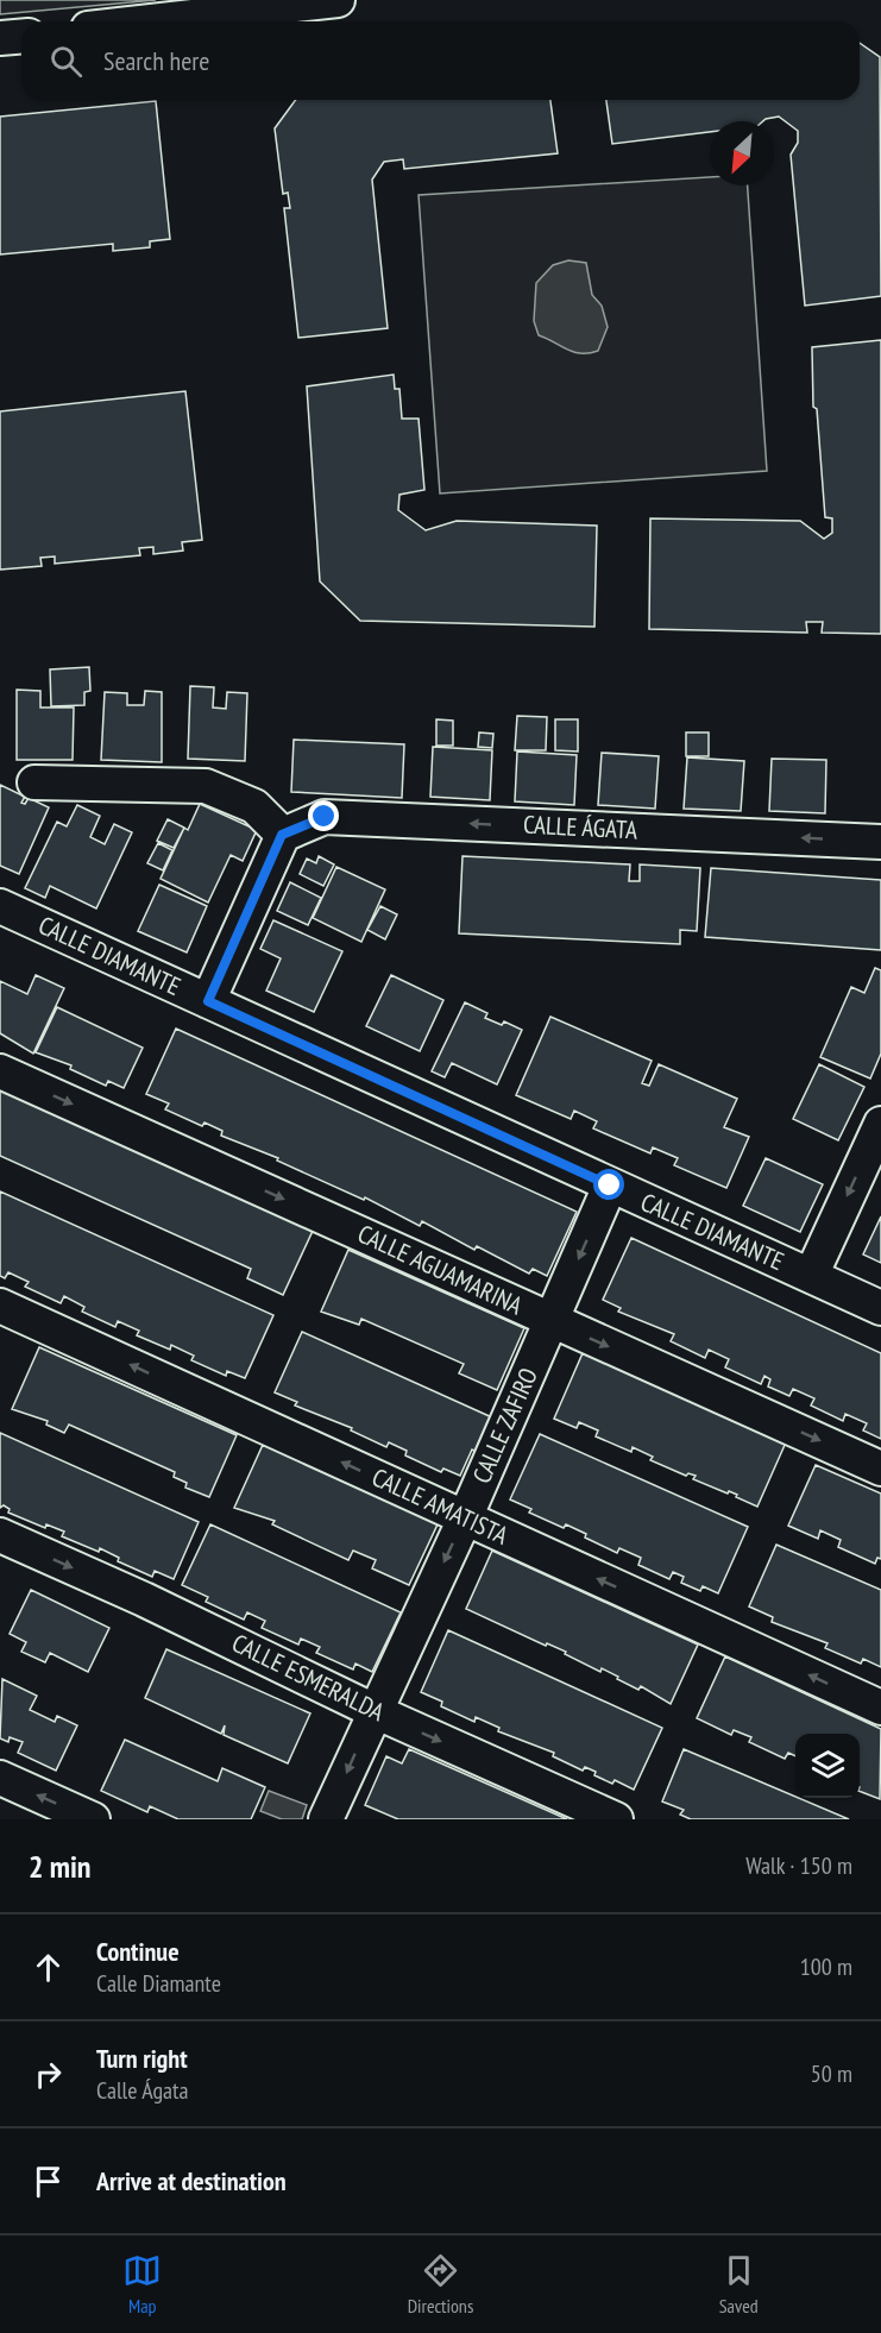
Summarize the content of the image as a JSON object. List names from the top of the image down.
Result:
{
  "streets": {
    "street": [
      "CALLE ÁGATA",
      "CALLE DIAMANTE",
      "CALLE AGUAMARINA",
      "CALLE ZAFIRO",
      "CALLE AMATISTA",
      "CALLE ESMERALDA"
    ]
  },
  "crossings": [
    ["CALLE DIAMANTE", "CALLE ZAFIRO"],
    ["CALLE AGUAMARINA", "CALLE ZAFIRO"],
    ["CALLE ZAFIRO", "CALLE AMATISTA"],
    ["CALLE ZAFIRO", "CALLE ESMERALDA"]
  ],
  "one_way": [
    "CALLE ÁGATA",
    "CALLE AGUAMARINA",
    "CALLE ZAFIRO",
    "CALLE AMATISTA",
    "CALLE ESMERALDA"
  ],
  "north": "bottom left",
  "page": {
    "search": "Search here",
    "heading": ["2 min", "Walk · 150 m"],
    "list": [
      ["Continue", "Calle Diamante", "100 m"],
      ["Turn right", "Calle Ágata", "50 m"],
      "Arrive at destination"
    ],
    "nav": ["Map", "Directions", "Saved"]
  }
}
